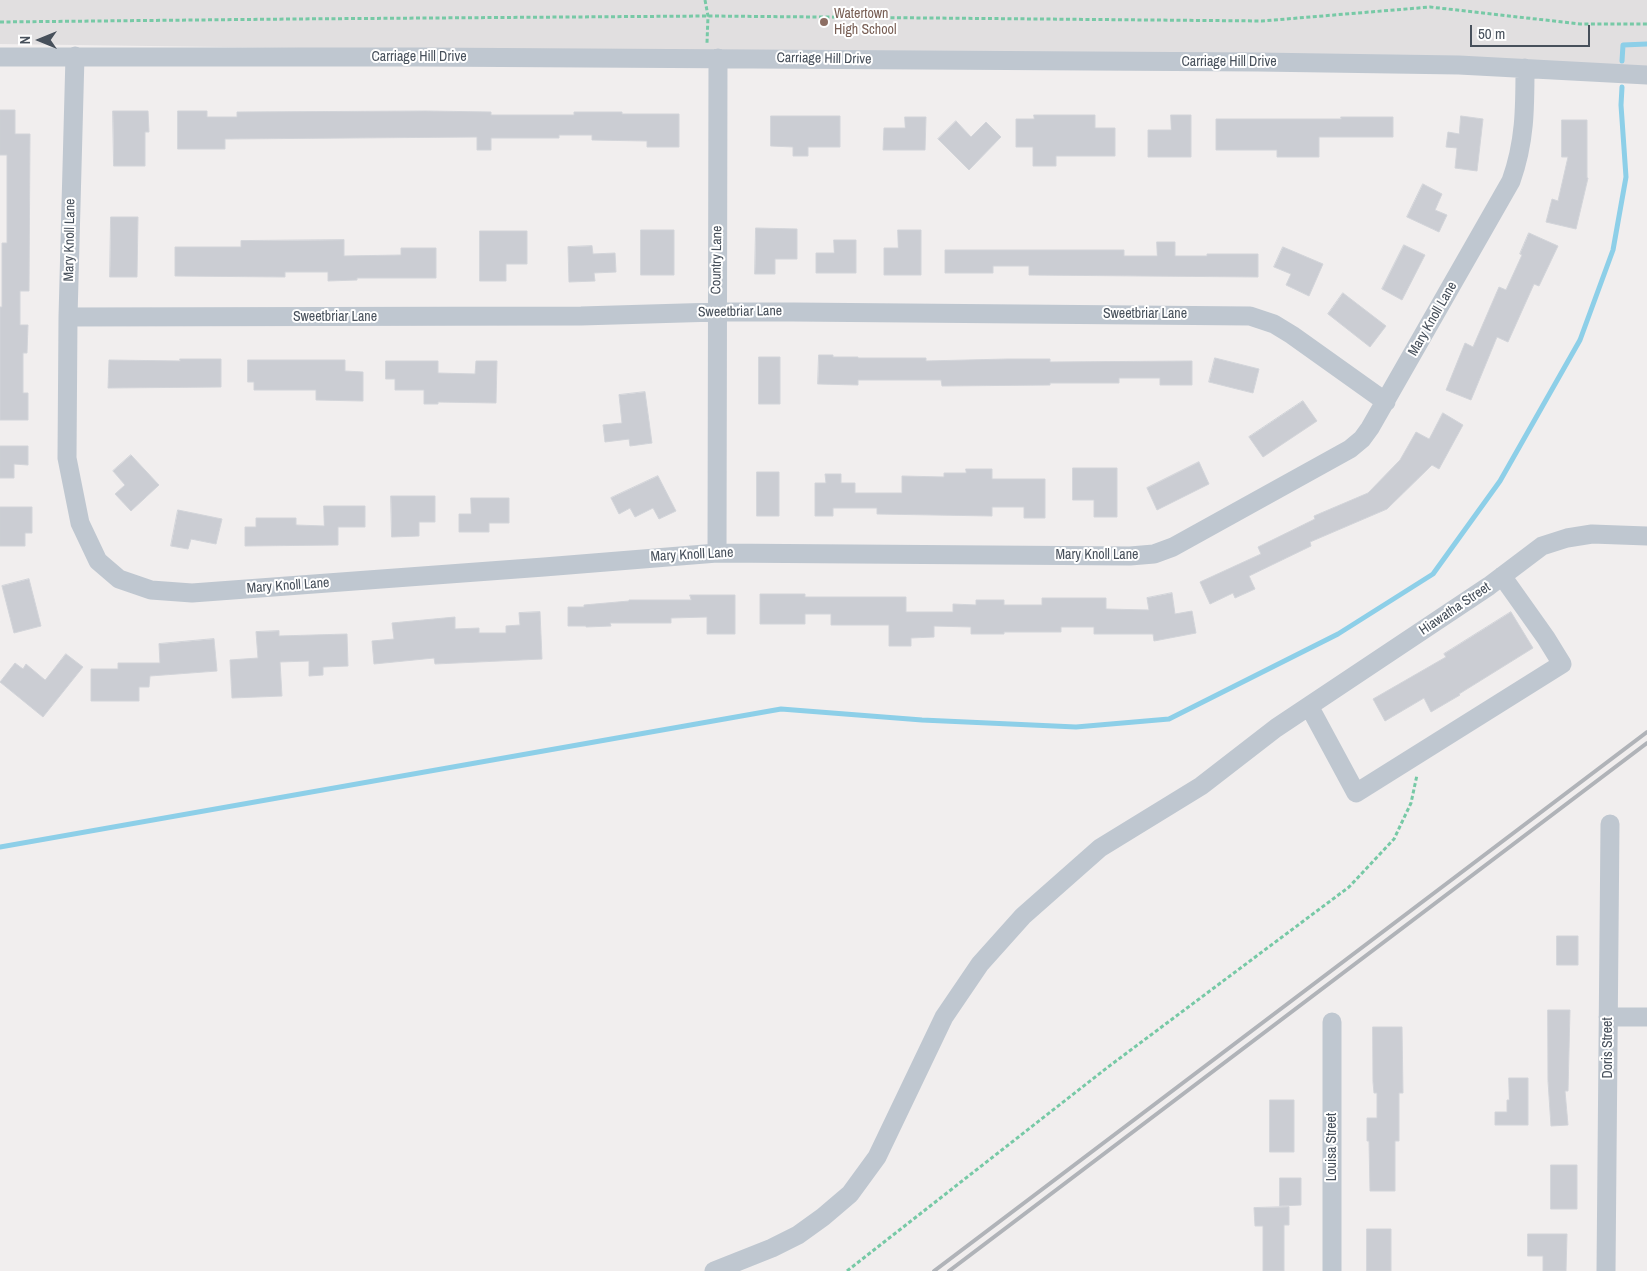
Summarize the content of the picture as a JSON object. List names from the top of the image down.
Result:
{
  "streets": {
    "street": [
      "Carriage Hill Drive",
      "Mary Knoll Lane",
      "Country Lane",
      "Sweetbriar Lane",
      "Hiawatha Street",
      "Doris Street",
      "Louisa Street"
    ]
  },
  "crossings": [
    ["Carriage Hill Drive", "Mary Knoll Lane"],
    ["Carriage Hill Drive", "Country Lane"],
    ["Mary Knoll Lane", "Country Lane"],
    ["Mary Knoll Lane", "Sweetbriar Lane"],
    ["Country Lane", "Sweetbriar Lane"]
  ],
  "places": ["Watertown High School"],
  "scale_bar": "50 m",
  "north": "left"
}
